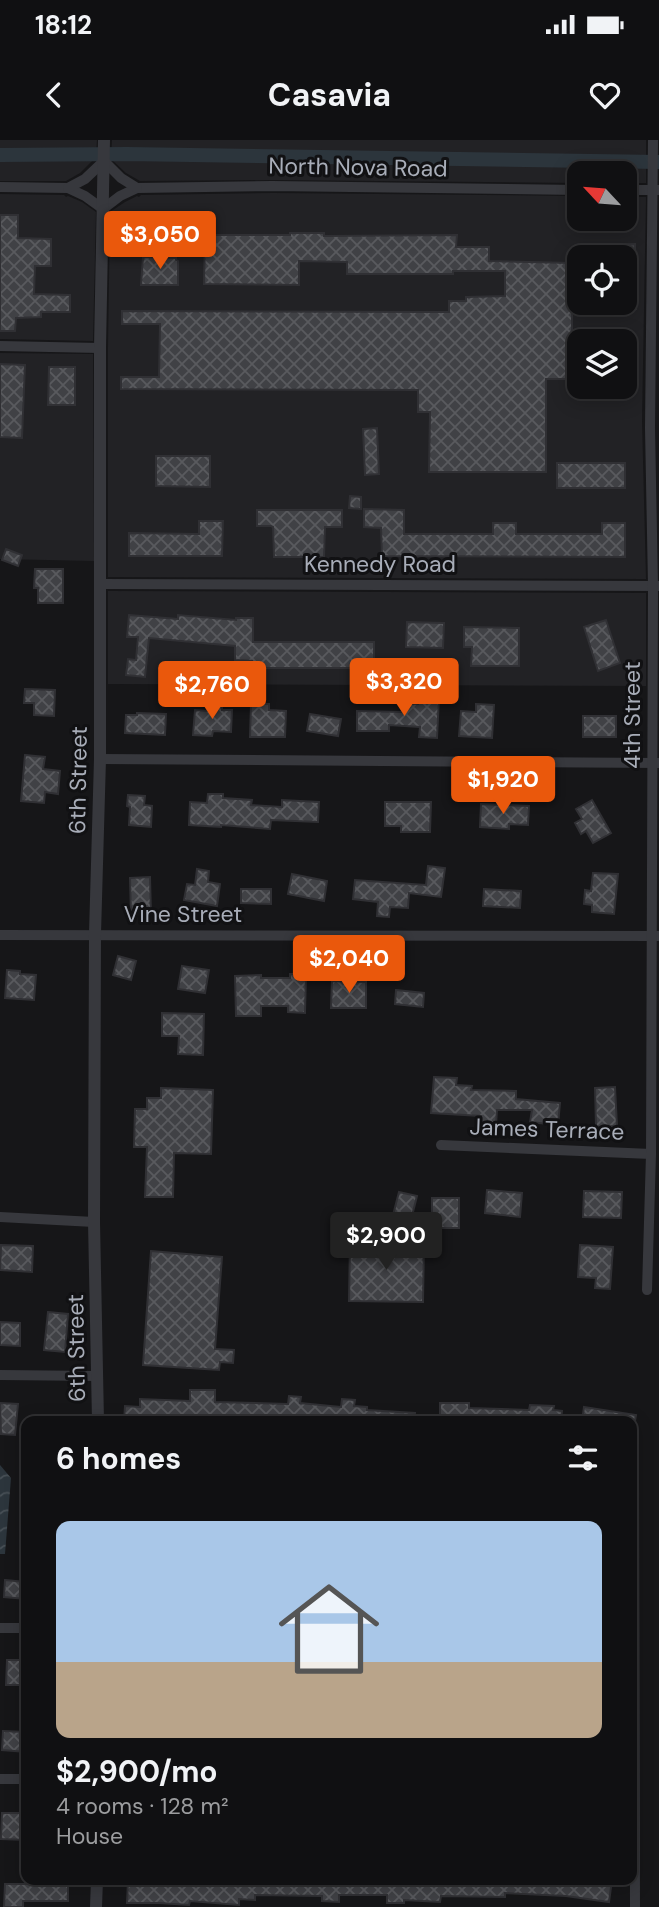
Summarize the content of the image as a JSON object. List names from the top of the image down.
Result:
{
  "streets": {
    "street": [
      "North Nova Road",
      "Kennedy Road",
      "4th Street",
      "6th Street",
      "Vine Street",
      "James Terrace"
    ]
  },
  "crossings": [
    ["Kennedy Road", "4th Street"],
    ["Kennedy Road", "6th Street"],
    ["4th Street", "Vine Street"],
    ["4th Street", "James Terrace"],
    ["6th Street", "Vine Street"]
  ],
  "north": "top left",
  "page": {
    "status": "18:12",
    "header": "Casavia",
    "price": [
      "$3,050",
      "$3,320",
      "$2,760",
      "$1,920",
      "$2,040",
      "$2,900"
    ],
    "heading": "6 homes",
    "list": [
      {
        "name": "$2,900/mo",
        "note": "4 rooms · 128 m² · House"
      }
    ]
  }
}
